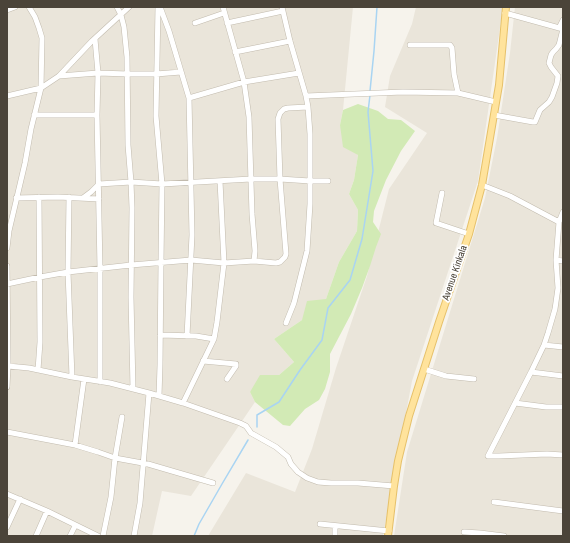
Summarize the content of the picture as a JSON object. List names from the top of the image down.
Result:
{
  "streets": {
    "main road": ["Avenue Kinkala"]
  }
}
